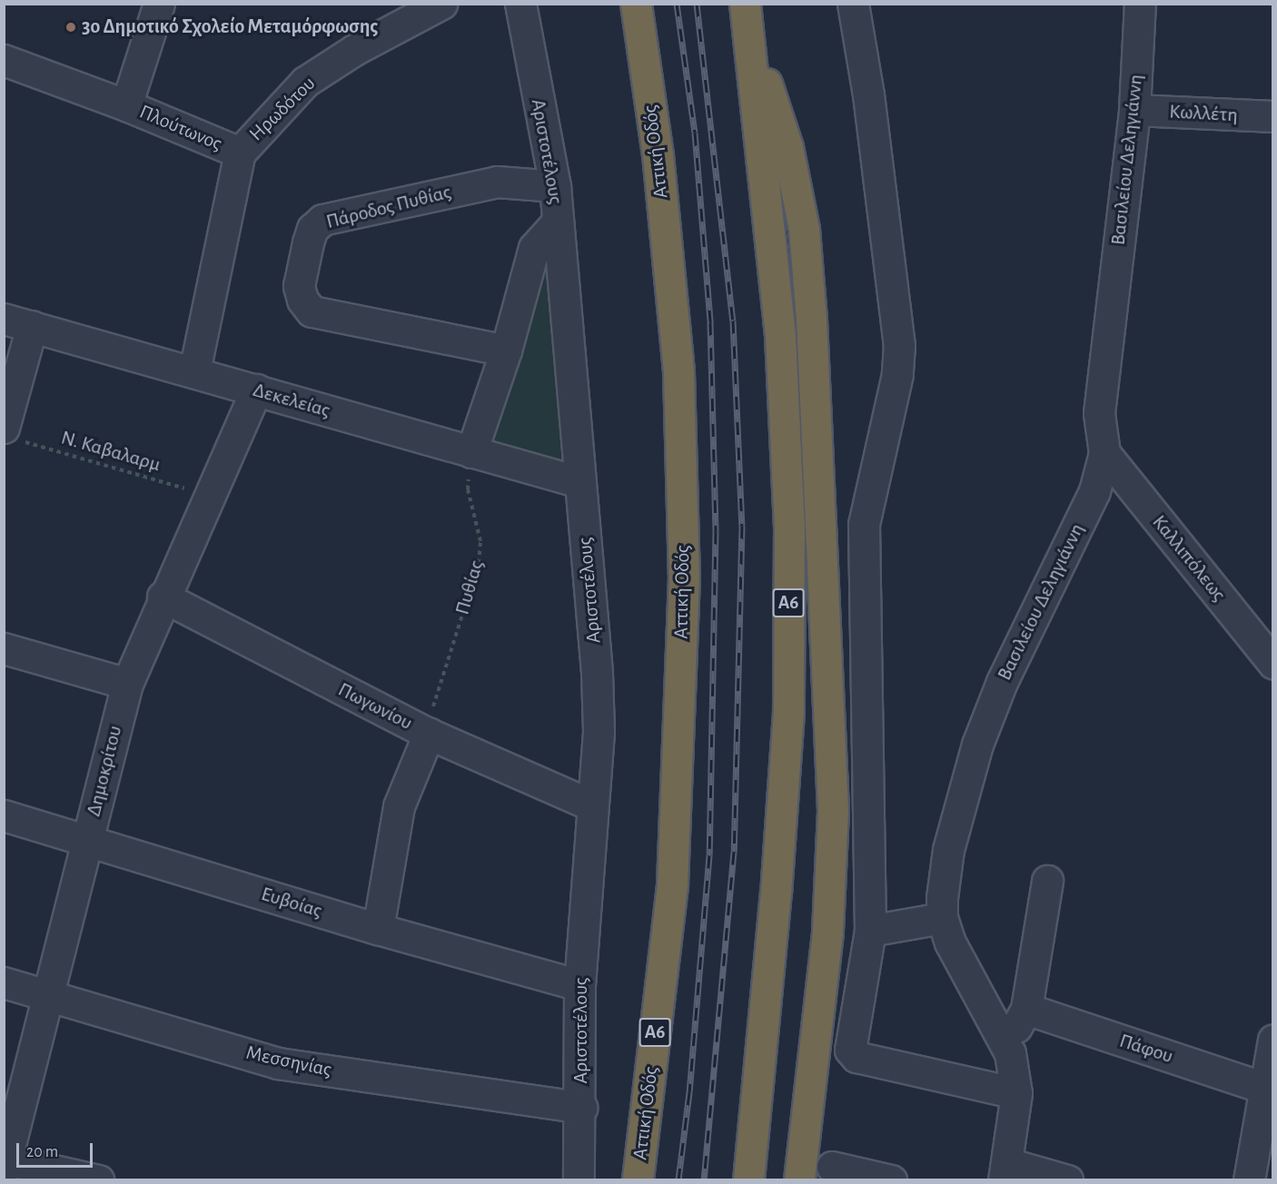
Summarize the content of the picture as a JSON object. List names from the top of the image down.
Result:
{
  "streets": {
    "highway": ["Αττική Οδός", "Α6"],
    "street": [
      "Ηρωδότου",
      "Κωλλέτη",
      "Πλούτωνος",
      "Αριστοτέλους",
      "Βασιλείου Δεληγιάννη",
      "Πάροδος Πυθίας",
      "Δεκελείας",
      "Καλλιπόλεως",
      "Πωγωνίου",
      "Δημοκρίτου",
      "Ευβοίας",
      "Πάφου",
      "Μεσσηνίας"
    ],
    "path": ["Ν. Καβαλαρμ", "Πυθίας"]
  },
  "crossings": [
    ["Ηρωδότου", "Πλούτωνος"],
    ["Κωλλέτη", "Βασιλείου Δεληγιάννη"],
    ["Πλούτωνος", "Δεκελείας"],
    ["Αριστοτέλους", "Πάροδος Πυθίας"],
    ["Αριστοτέλους", "Δεκελείας"],
    ["Αριστοτέλους", "Πωγωνίου"],
    ["Αριστοτέλους", "Ευβοίας"],
    ["Αριστοτέλους", "Μεσσηνίας"],
    ["Βασιλείου Δεληγιάννη", "Καλλιπόλεως"],
    ["Δεκελείας", "Πυθίας"],
    ["Δεκελείας", "Δημοκρίτου"],
    ["Ν. Καβαλαρμ", "Δημοκρίτου"],
    ["Πυθίας", "Πωγωνίου"],
    ["Πωγωνίου", "Δημοκρίτου"],
    ["Δημοκρίτου", "Ευβοίας"],
    ["Δημοκρίτου", "Μεσσηνίας"]
  ],
  "places": ["3ο Δημοτικό Σχολείο Μεταμόρφωσης"],
  "scale_bar": "20 m"
}
